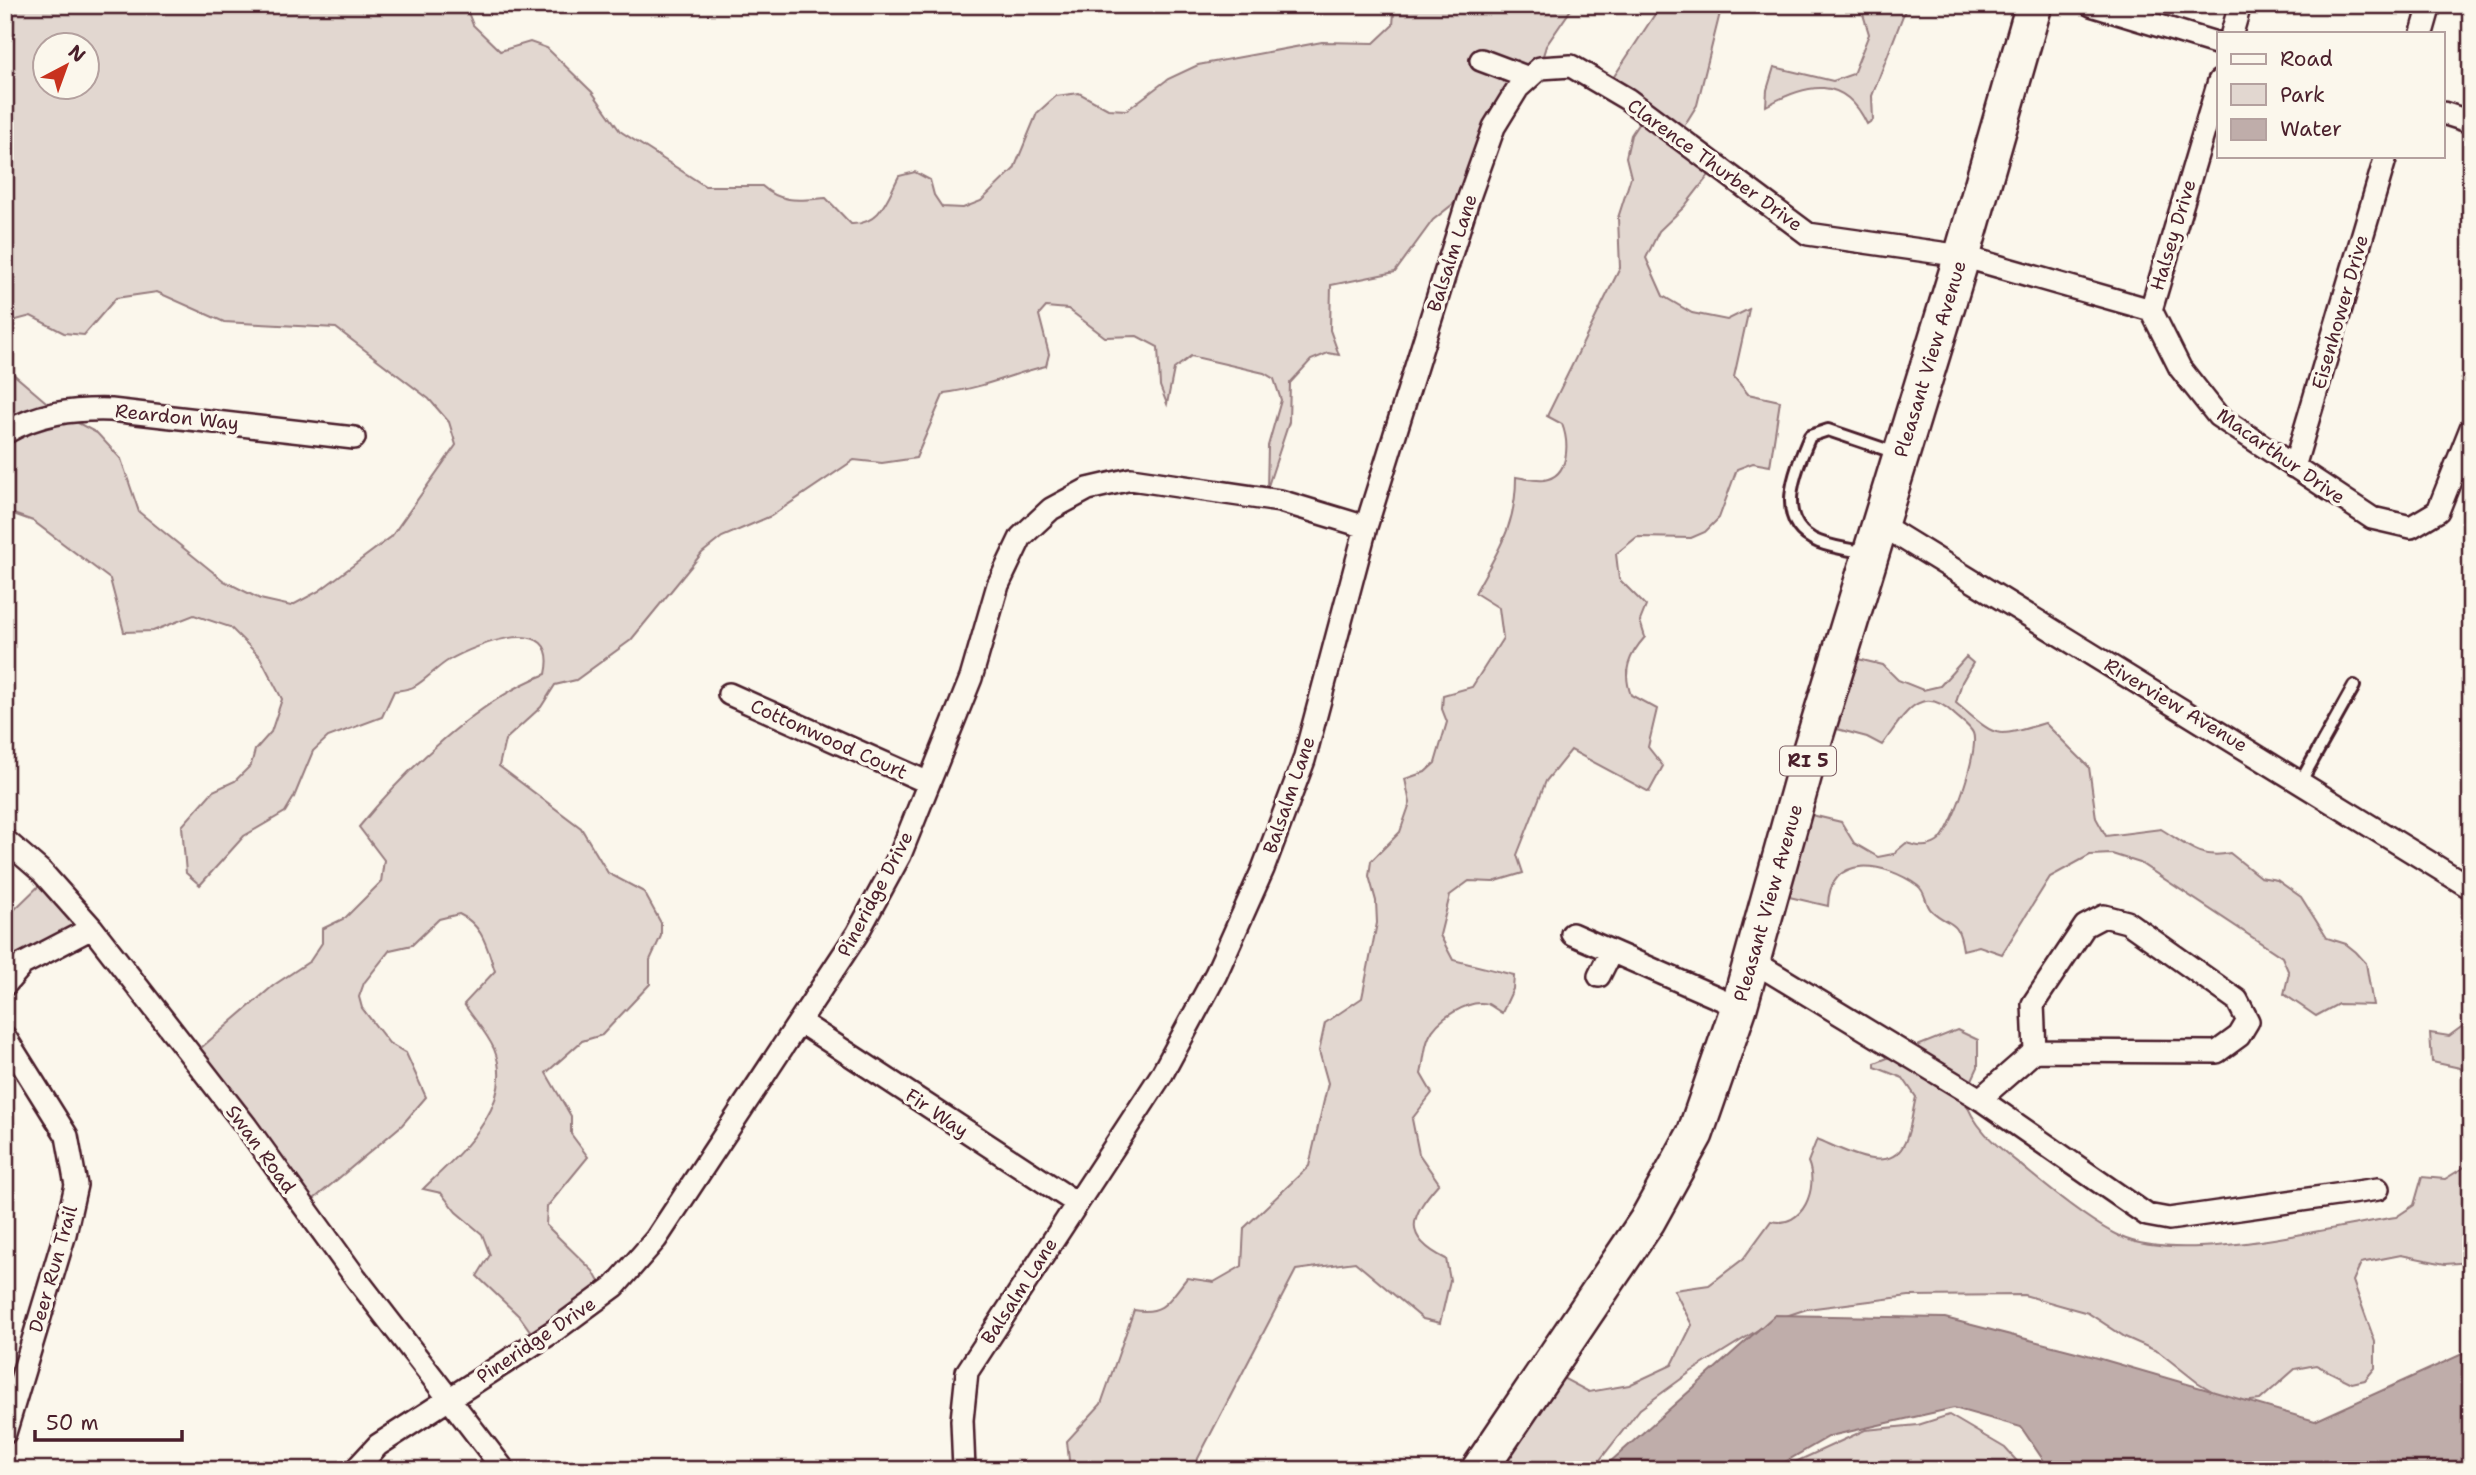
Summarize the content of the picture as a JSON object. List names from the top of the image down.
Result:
{
  "streets": {
    "main road": ["Pleasant View Avenue", "RI 5"],
    "street": [
      "Clarence Thurber Drive",
      "Halsey Drive",
      "Balsalm Lane",
      "Eisenhower Drive",
      "Reardon Way",
      "Macarthur Drive",
      "Riverview Avenue",
      "Cottonwood Court",
      "Pineridge Drive",
      "Fir Way",
      "Swan Road",
      "Deer Run Trail"
    ]
  },
  "crossings": [
    ["Clarence Thurber Drive", "Balsalm Lane"],
    ["Clarence Thurber Drive", "Pleasant View Avenue"],
    ["Halsey Drive", "Macarthur Drive"],
    ["Balsalm Lane", "Pineridge Drive"],
    ["Balsalm Lane", "Fir Way"],
    ["Eisenhower Drive", "Macarthur Drive"],
    ["Pleasant View Avenue", "Riverview Avenue"],
    ["Cottonwood Court", "Pineridge Drive"],
    ["Pineridge Drive", "Fir Way"],
    ["Pineridge Drive", "Swan Road"]
  ],
  "legend": ["Road", "Park", "Water"],
  "scale_bar": "50 m",
  "north": "top right"
}
